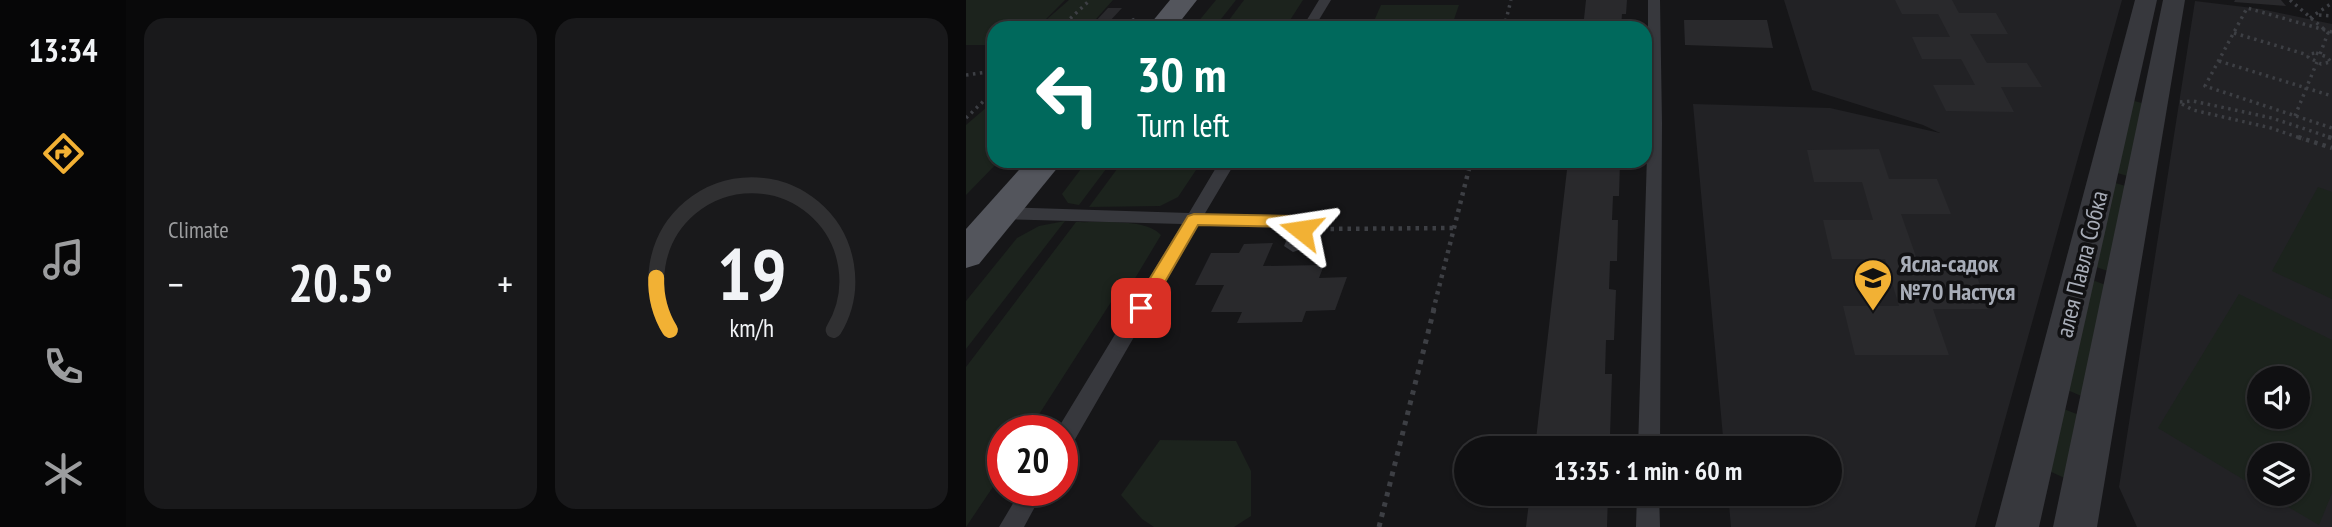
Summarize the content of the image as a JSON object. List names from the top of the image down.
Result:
{
  "streets": {
    "street": ["алея Павла Собка"]
  },
  "places": {
    "school or university": ["Ясла-садок №70 Настуся"]
  },
  "page": {
    "tabs": "13:34",
    "tile": "Climate",
    "turn": ["30 m", "Turn left"],
    "heat": ["−", "20.5°", "+"],
    "limit": "20",
    "trip": "13:35 · 1 min · 60 m",
    "gauge": ["19", "km/h"]
  }
}
